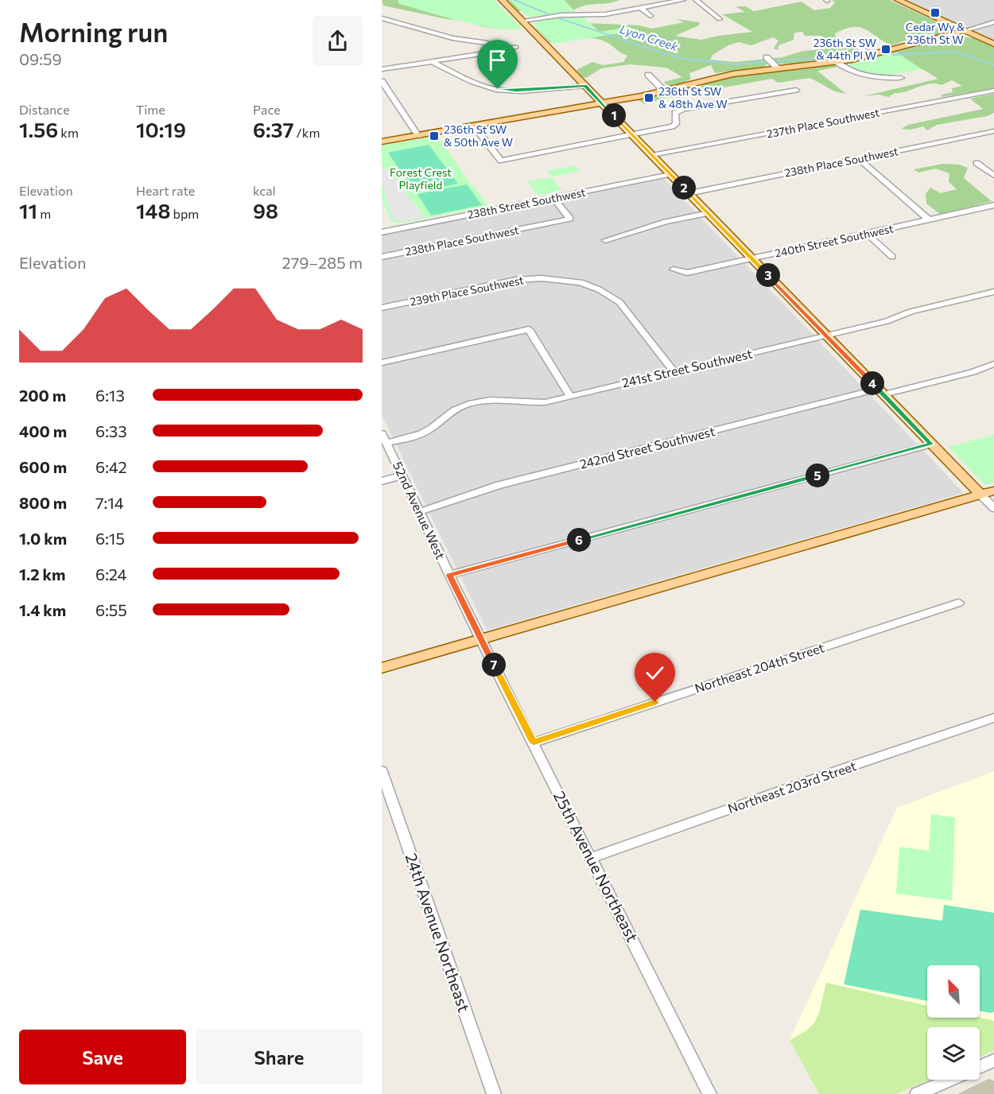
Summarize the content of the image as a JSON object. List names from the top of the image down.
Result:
{
  "streets": {
    "street": [
      "237th Place Southwest",
      "238th Place Southwest",
      "238th Street Southwest",
      "240th Street Southwest",
      "239th Place Southwest",
      "241st Street Southwest",
      "242nd Street Southwest",
      "52nd Avenue West",
      "Northeast 204th Street",
      "Northeast 203rd Street",
      "25th Avenue Northeast",
      "24th Avenue Northeast"
    ]
  },
  "crossings": [
    ["238th Place Southwest", "238th Street Southwest"],
    ["239th Place Southwest", "241st Street Southwest"],
    ["241st Street Southwest", "52nd Avenue West"],
    ["242nd Street Southwest", "52nd Avenue West"],
    ["52nd Avenue West", "25th Avenue Northeast"],
    ["Northeast 204th Street", "25th Avenue Northeast"],
    ["Northeast 203rd Street", "25th Avenue Northeast"]
  ],
  "water": ["Lyon Creek"],
  "parks": ["Forest Crest Playfield"],
  "places": {
    "transit": [
      "Cedar Wy & 236th St W",
      "236th St SW & 44th Pl W",
      "236th St SW & 48th Ave W",
      "236th St SW & 50th Ave W"
    ]
  },
  "north": "top left",
  "page": {
    "heading": ["Morning run", "09:59"],
    "stats": [
      ["Distance", "1.56 km"],
      ["Time", "10:19"],
      ["Pace", "6:37 /km"],
      ["Elevation", "11 m"],
      ["Heart rate", "148 bpm"],
      ["kcal", "98"]
    ],
    "pins": [
      "1",
      "2",
      "3",
      "4",
      "5",
      "6",
      "7"
    ],
    "chart": ["Elevation", "279–285 m"],
    "list": [
      {
        "name": "200 m",
        "note": "6:13"
      },
      {
        "name": "400 m",
        "note": "6:33"
      },
      {
        "name": "600 m",
        "note": "6:42"
      },
      {
        "name": "800 m",
        "note": "7:14"
      },
      {
        "name": "1.0 km",
        "note": "6:15"
      },
      {
        "name": "1.2 km",
        "note": "6:24"
      },
      {
        "name": "1.4 km",
        "note": "6:55"
      }
    ],
    "buttons": ["Save", "Share"]
  }
}
